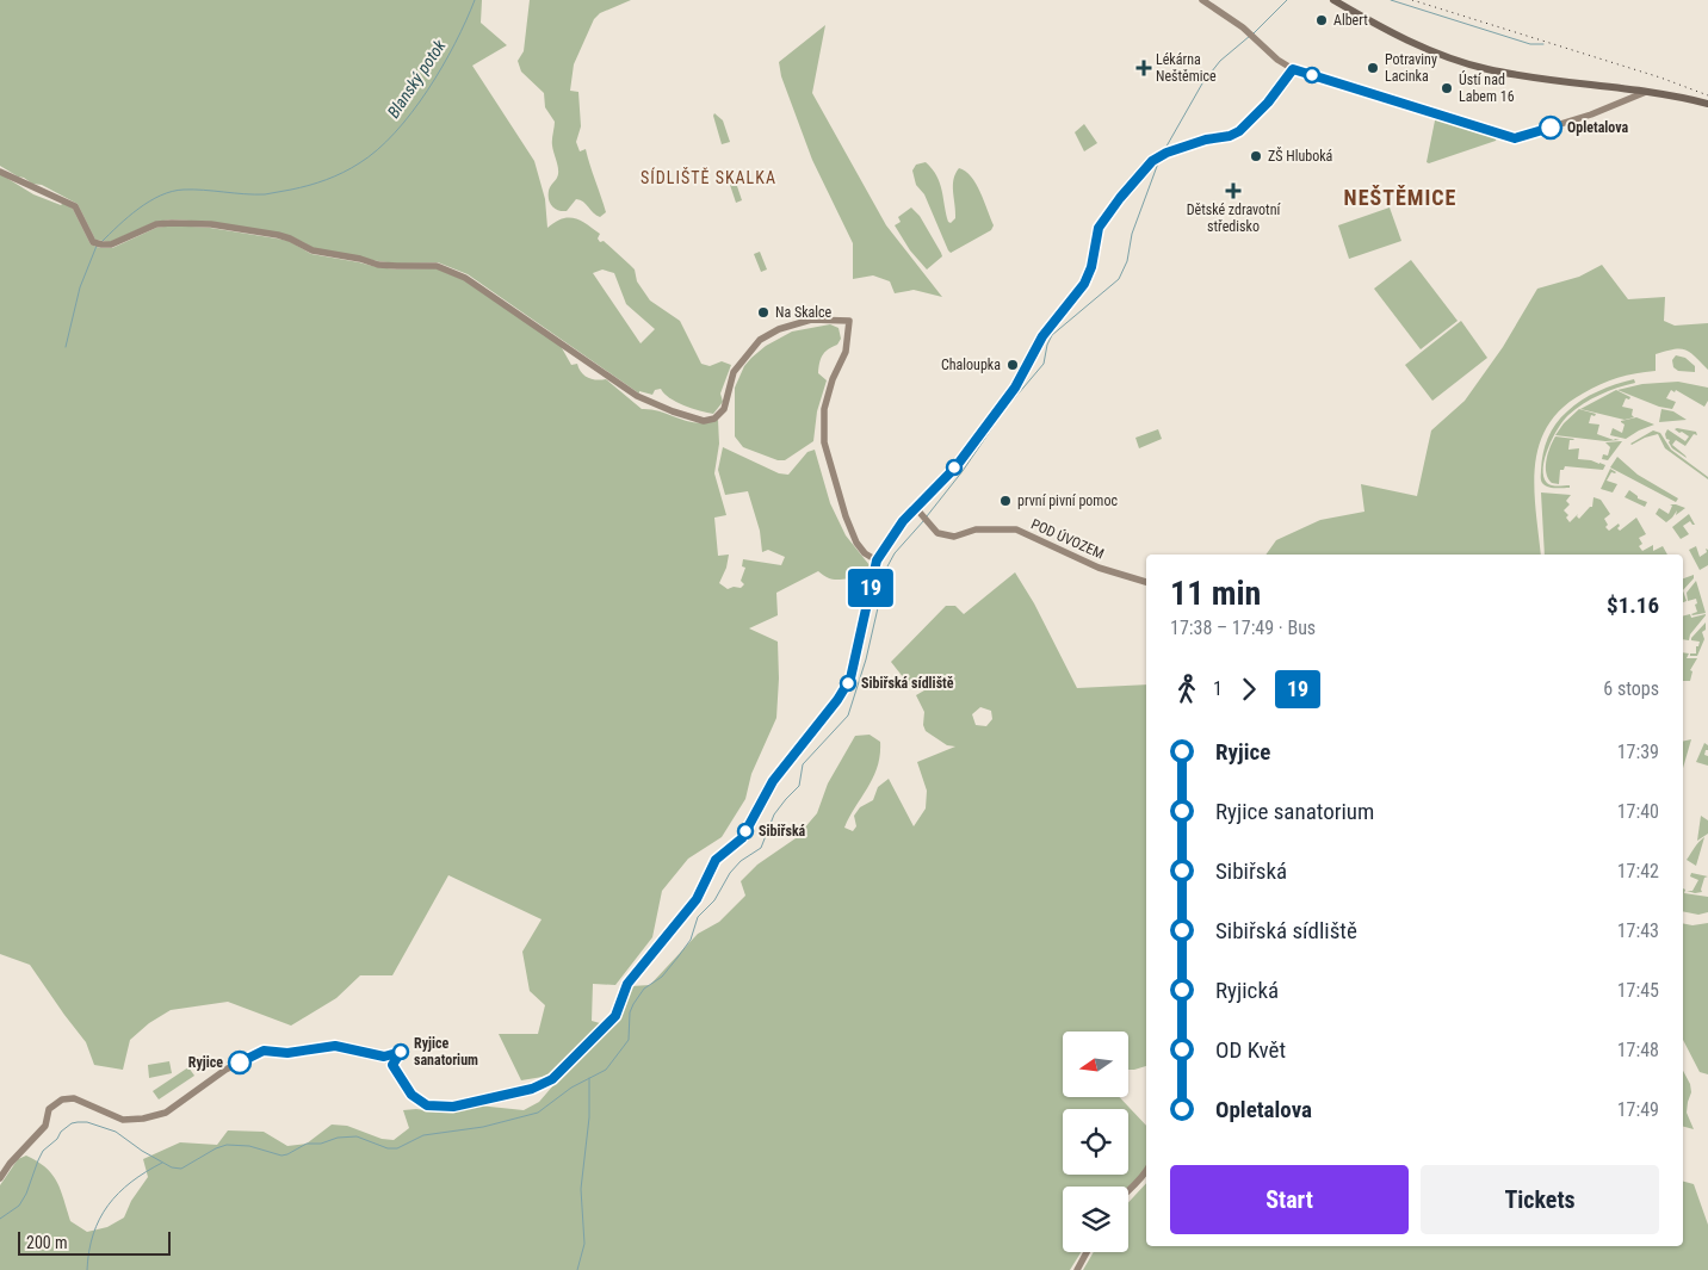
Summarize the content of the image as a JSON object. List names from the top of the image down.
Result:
{
  "streets": {
    "street": ["POD ÚVOZEM"]
  },
  "districts": ["SÍDLIŠTĚ SKALKA", "NEŠTĚMICE"],
  "water": ["Blanský potok"],
  "places": {
    "other": [
      "Albert",
      "Potraviny Lacinka",
      "Ústí nad Labem 16",
      "Opletalova",
      "ZŠ Hluboká",
      "Na Skalce",
      "Chaloupka",
      "první pivní pomoc",
      "Sibiřská sídliště",
      "Sibiřská",
      "Ryjice sanatorium",
      "Ryjice"
    ],
    "health": ["Lékárna Neštěmice", "Dětské zdravotní středisko"]
  },
  "lines": ["bus line 19"],
  "scale_bar": "200 m",
  "north": "left",
  "page": {
    "on_map": "19",
    "heading": ["11 min", "17:38 – 17:49 · Bus", "$1.16"],
    "legs": ["1", "19", "6 stops"],
    "list": [
      {
        "name": "Ryjice",
        "value": "17:39"
      },
      {
        "name": "Ryjice sanatorium",
        "value": "17:40"
      },
      {
        "name": "Sibiřská",
        "value": "17:42"
      },
      {
        "name": "Sibiřská sídliště",
        "value": "17:43"
      },
      {
        "name": "Ryjická",
        "value": "17:45"
      },
      {
        "name": "OD Květ",
        "value": "17:48"
      },
      {
        "name": "Opletalova",
        "value": "17:49"
      }
    ],
    "buttons": ["Start", "Tickets"],
    "scale": "200 m"
  }
}
